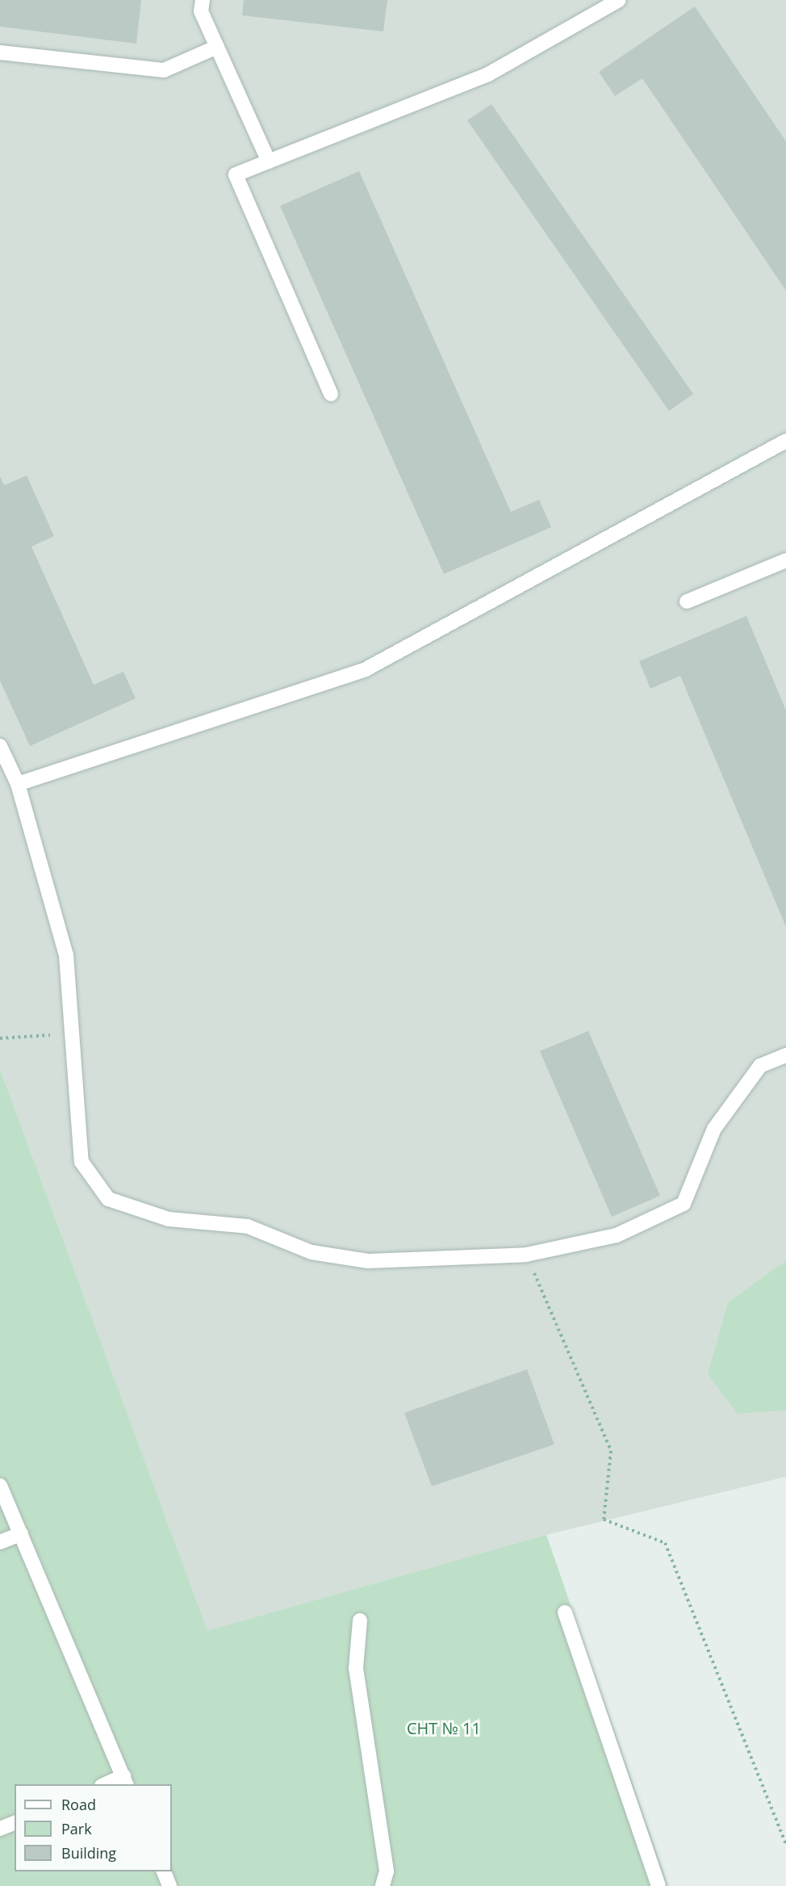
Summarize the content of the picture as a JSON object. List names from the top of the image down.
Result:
{
  "parks": ["СНТ № 11"],
  "legend": ["Road", "Park", "Building"]
}
